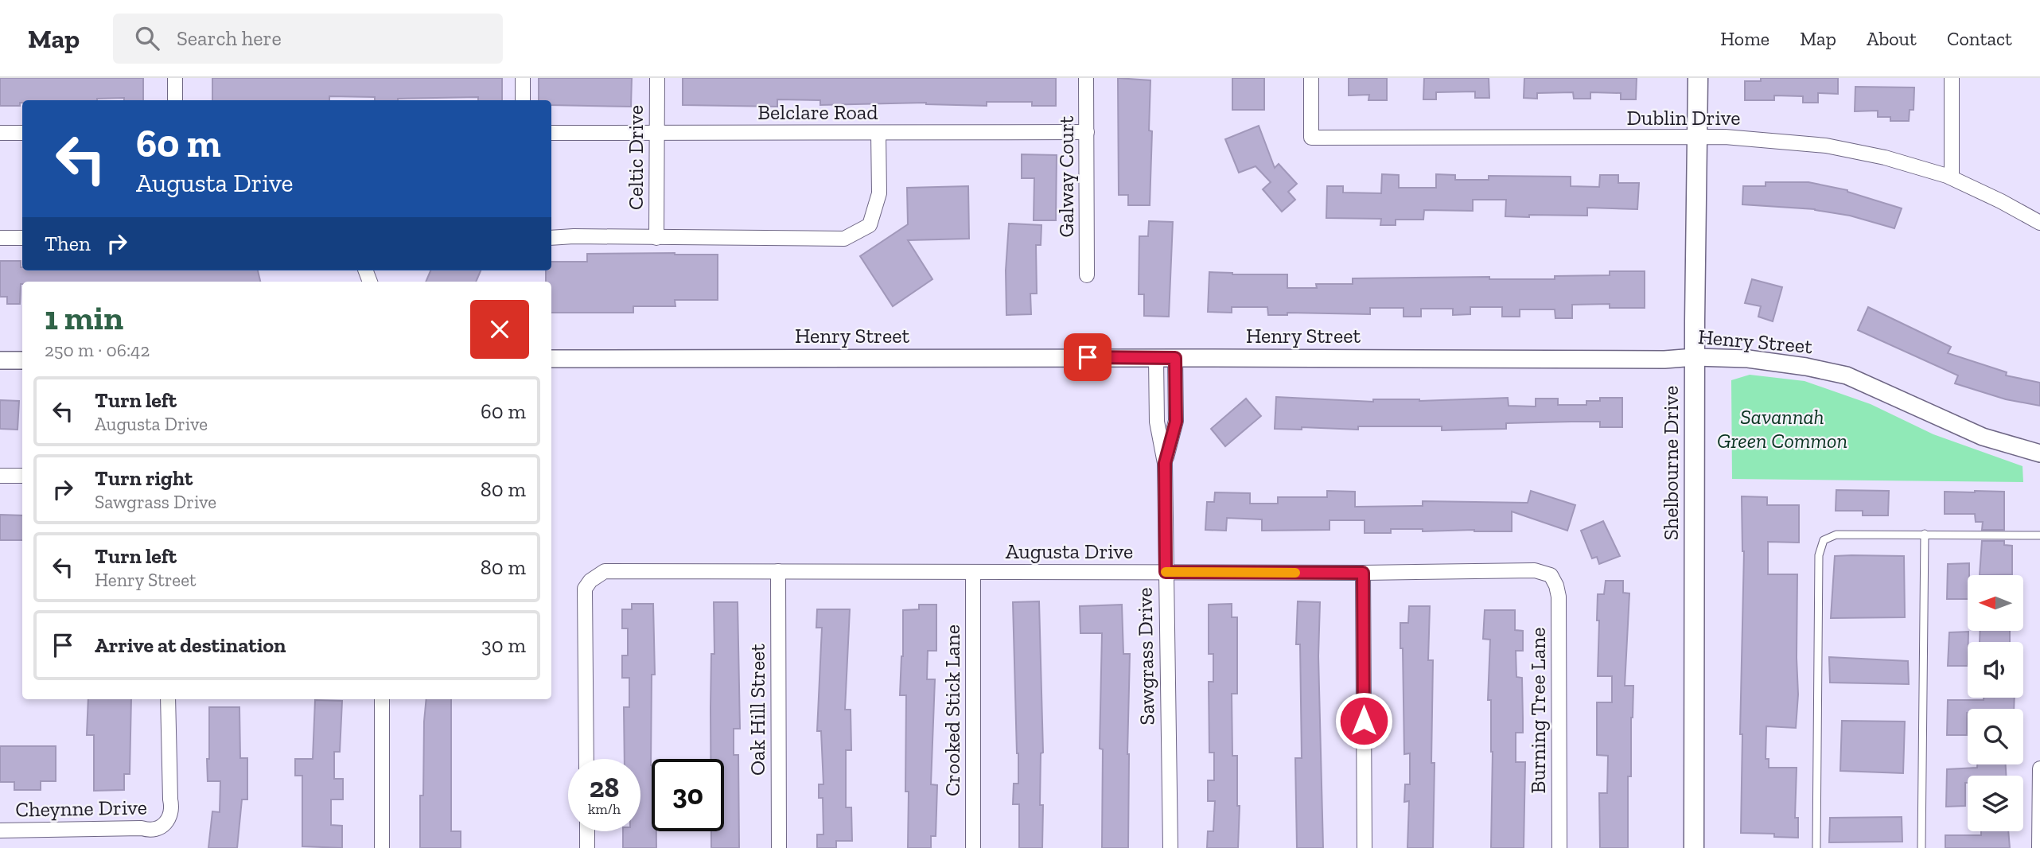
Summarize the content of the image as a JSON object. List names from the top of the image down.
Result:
{
  "streets": {
    "main road": ["Shelbourne Drive"],
    "street": [
      "Belclare Road",
      "Dublin Drive",
      "Celtic Drive",
      "Galway Court",
      "Henry Street",
      "Augusta Drive",
      "Sawgrass Drive",
      "Oak Hill Street",
      "Crooked Stick Lane",
      "Burning Tree Lane",
      "Cheynne Drive"
    ]
  },
  "crossings": [
    ["Belclare Road", "Celtic Drive"],
    ["Belclare Road", "Galway Court"],
    ["Dublin Drive", "Shelbourne Drive"],
    ["Henry Street", "Shelbourne Drive"],
    ["Henry Street", "Sawgrass Drive"],
    ["Augusta Drive", "Sawgrass Drive"],
    ["Augusta Drive", "Oak Hill Street"],
    ["Augusta Drive", "Crooked Stick Lane"],
    ["Augusta Drive", "Burning Tree Lane"]
  ],
  "parks": ["Savannah Green Common"],
  "north": "left",
  "page": {
    "header": "Map",
    "search": "Search here",
    "nav": [
      "Home",
      "Map",
      "About",
      "Contact"
    ],
    "turn": ["60 m", "Augusta Drive"],
    "then": "Then",
    "heading": ["1 min", "250 m · 06:42"],
    "list": [
      {
        "name": "Turn left",
        "note": "Augusta Drive",
        "value": "60 m"
      },
      {
        "name": "Turn right",
        "note": "Sawgrass Drive",
        "value": "80 m"
      },
      {
        "name": "Turn left",
        "note": "Henry Street",
        "value": "80 m"
      },
      {
        "name": "Arrive at destination",
        "value": "30 m"
      }
    ],
    "speed": "28 km/h",
    "limit": "30"
  }
}
